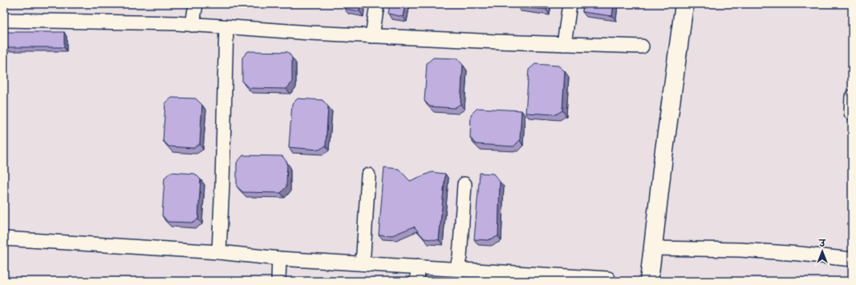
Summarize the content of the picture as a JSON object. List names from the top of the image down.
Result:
{
  "north": "top"
}
